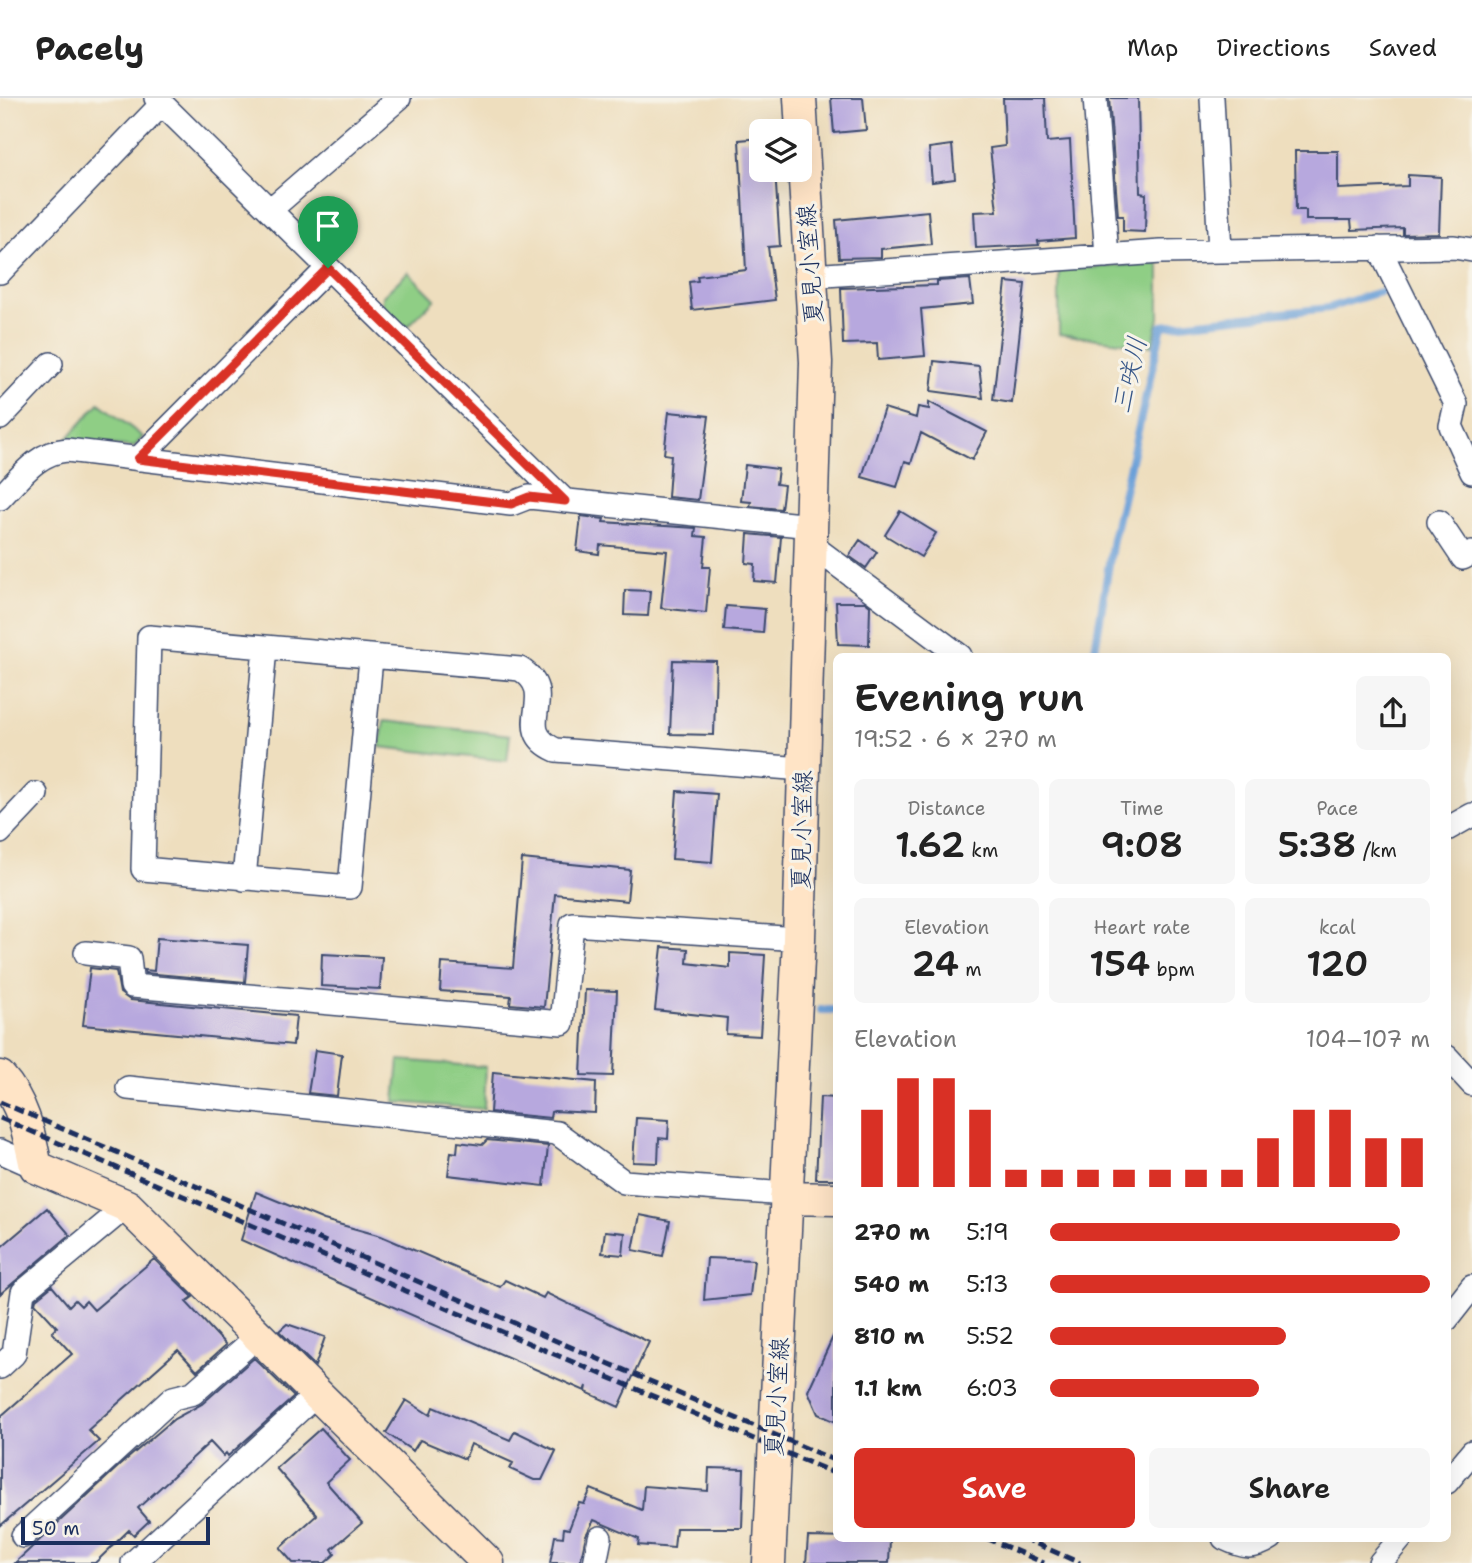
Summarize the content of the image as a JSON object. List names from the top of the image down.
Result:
{
  "streets": {
    "main road": ["夏見小室線"]
  },
  "water": ["三咲川"],
  "scale_bar": "50 m",
  "page": {
    "header": "Pacely",
    "nav": ["Map", "Directions", "Saved"],
    "heading": ["Evening run", "19:52 · 6 × 270 m"],
    "stats": [
      ["Distance", "1.62 km"],
      ["Time", "9:08"],
      ["Pace", "5:38 /km"],
      ["Elevation", "24 m"],
      ["Heart rate", "154 bpm"],
      ["kcal", "120"]
    ],
    "chart": ["Elevation", "104–107 m"],
    "list": [
      {
        "name": "270 m",
        "note": "5:19"
      },
      {
        "name": "540 m",
        "note": "5:13"
      },
      {
        "name": "810 m",
        "note": "5:52"
      },
      {
        "name": "1.1 km",
        "note": "6:03"
      }
    ],
    "buttons": ["Save", "Share"],
    "scale": "50 m"
  }
}
